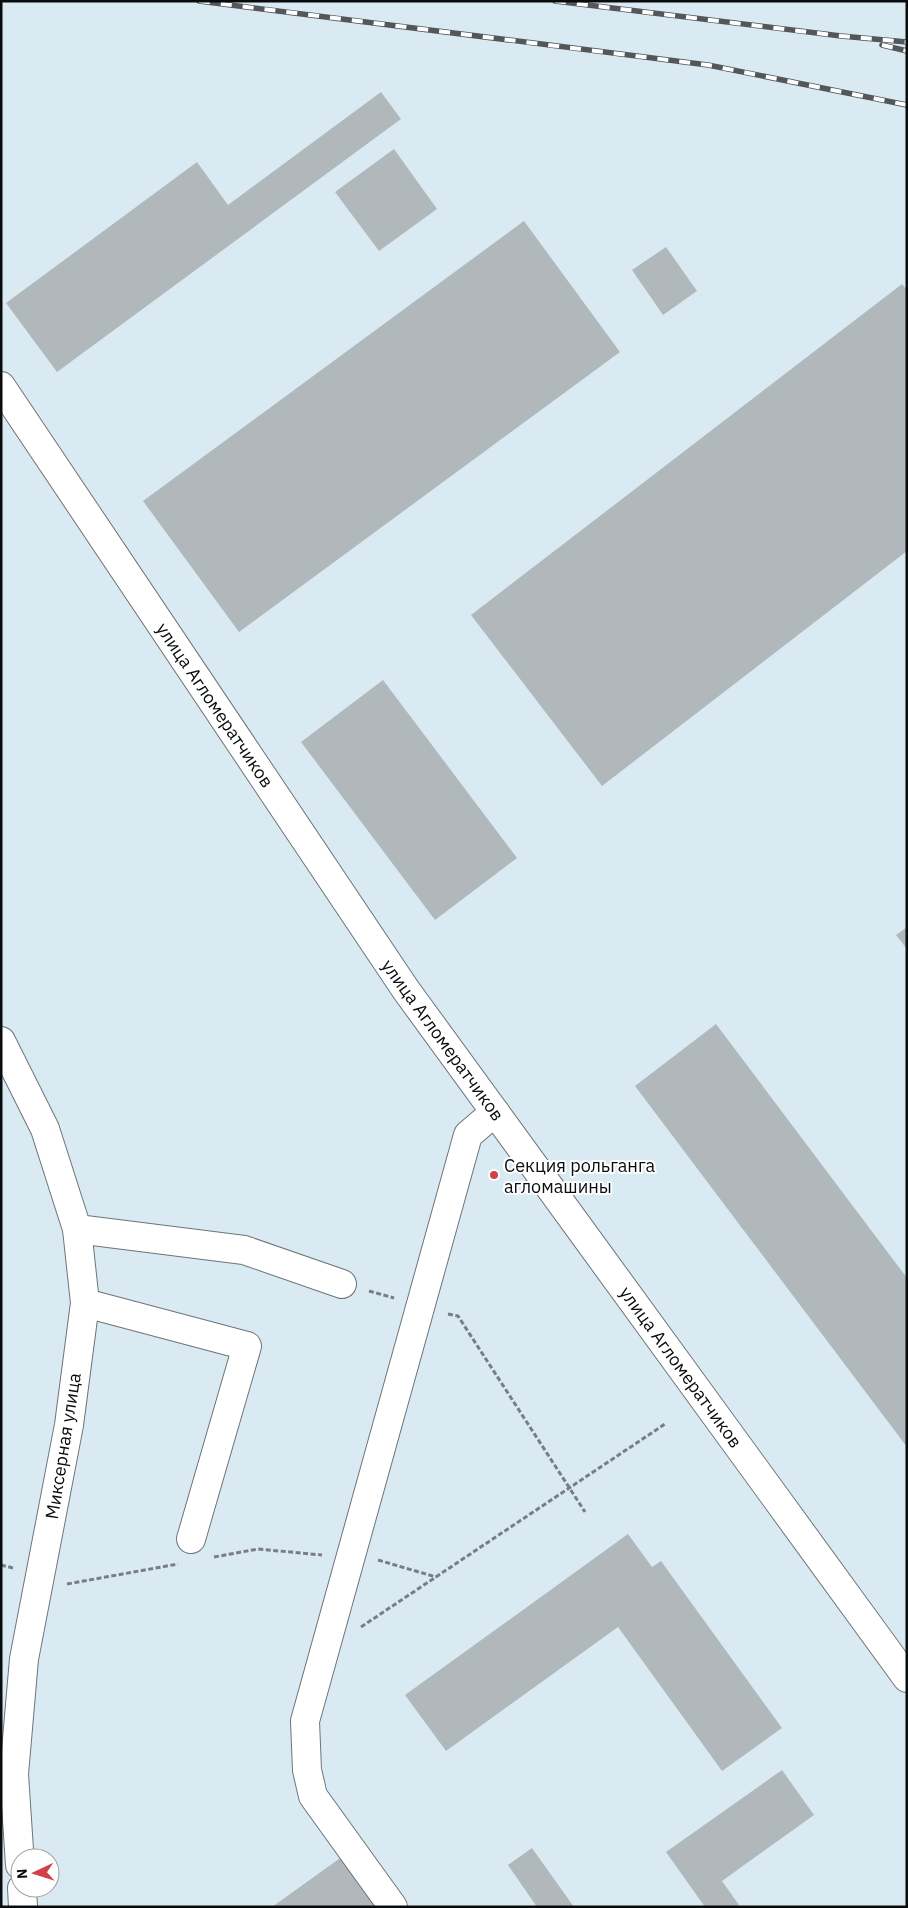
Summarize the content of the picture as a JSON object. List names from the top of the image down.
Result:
{
  "streets": {
    "street": ["улица Агломератчиков", "Миксерная улица"]
  },
  "places": ["Секция рольганга агломашины"],
  "north": "left"
}
